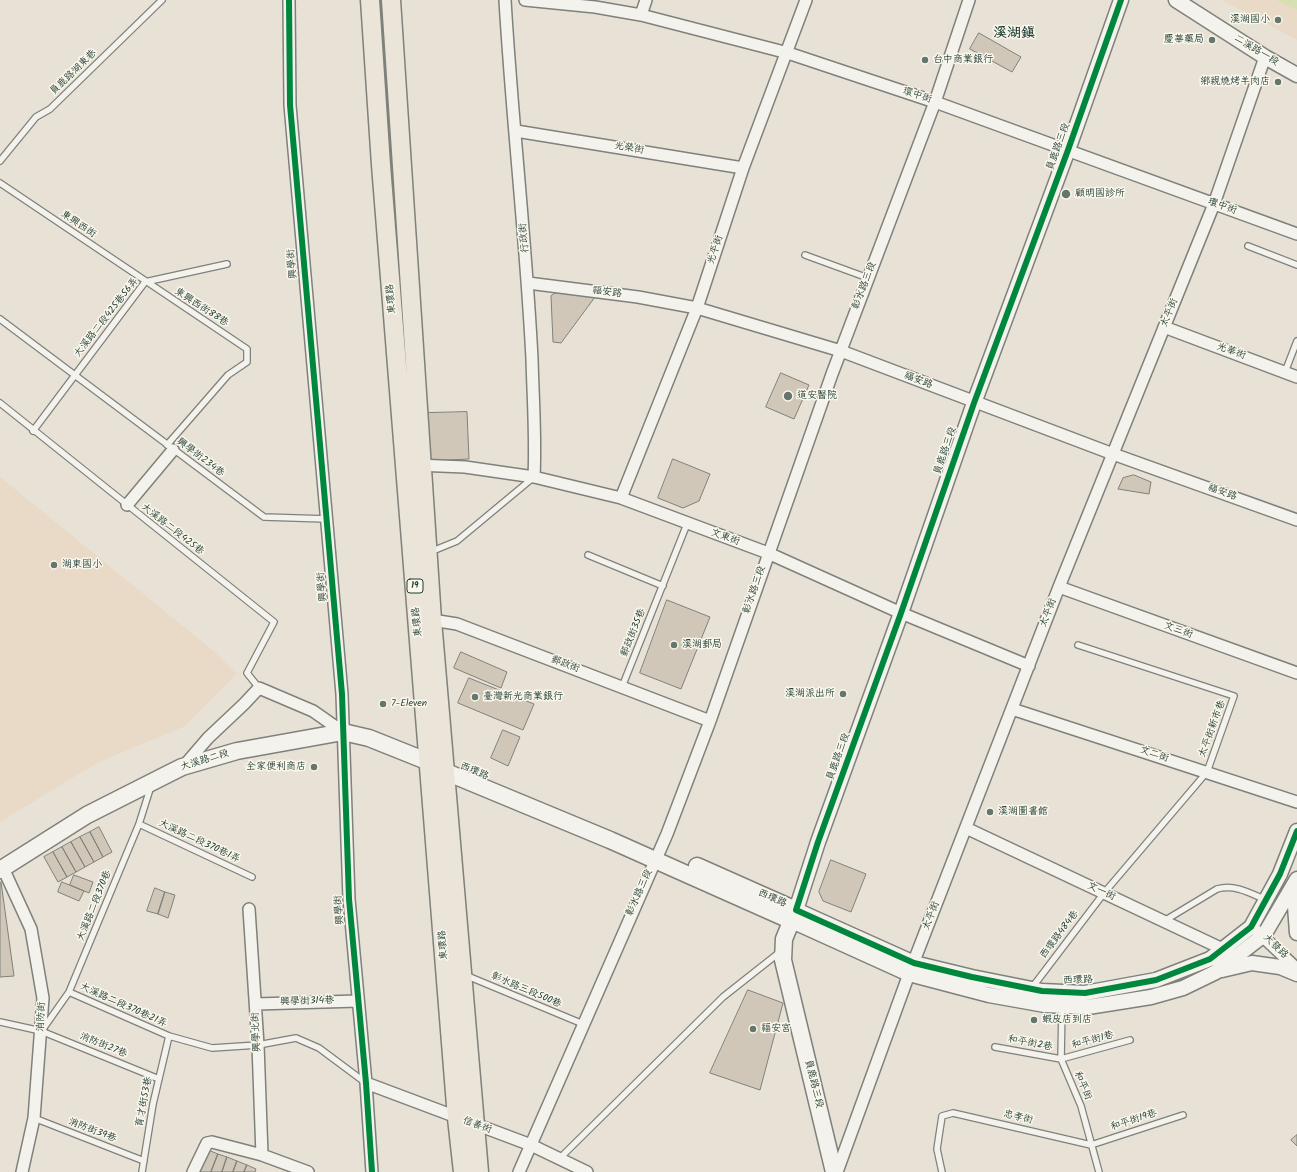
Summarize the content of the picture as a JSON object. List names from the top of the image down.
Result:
{
  "streets": {
    "main road": [
      "員鹿路三段",
      "東環路",
      "19",
      "大溪路二段",
      "西環路"
    ],
    "street": [
      "二溪路一段",
      "環中街",
      "光榮街",
      "行政街",
      "光平街",
      "興學街",
      "彰水路三段",
      "福安路",
      "太平街",
      "光華街",
      "文東街",
      "文三街",
      "郵政街",
      "文二街",
      "文一街",
      "大發路",
      "興學街314巷",
      "消防街",
      "興學北街",
      "信善街"
    ],
    "lane": [
      "員鹿路湖東巷",
      "東興西街",
      "東興西街88巷",
      "大溪路二段425巷56弄",
      "興學街234巷",
      "大溪路二段425巷",
      "郵政街35巷",
      "太平街新市巷",
      "大溪路二段370巷1弄",
      "大溪路二段370巷",
      "西環路484巷",
      "彰水路三段500巷",
      "大溪路二段370巷21弄",
      "和平街1巷",
      "和平街2巷",
      "消防街27巷",
      "和平街",
      "育才街53巷",
      "忠孝街",
      "和平街19巷",
      "消防街39巷"
    ]
  },
  "crossings": [
    ["二溪路一段", "太平街"],
    ["環中街", "員鹿路三段"],
    ["環中街", "光平街"],
    ["環中街", "彰水路三段"],
    ["環中街", "太平街"],
    ["員鹿路三段", "福安路"],
    ["員鹿路三段", "太平街"],
    ["員鹿路三段", "文東街"],
    ["員鹿路三段", "西環路"],
    ["光榮街", "行政街"],
    ["光榮街", "光平街"],
    ["東興西街", "東興西街88巷"],
    ["東興西街", "大溪路二段425巷56弄"],
    ["行政街", "福安路"],
    ["行政街", "文東街"],
    ["光平街", "福安路"],
    ["光平街", "文東街"],
    ["興學街", "興學街234巷"],
    ["興學街", "大溪路二段"],
    ["興學街", "興學街314巷"],
    ["興學街", "大溪路二段370巷21弄"],
    ["興學街", "信善街"],
    ["彰水路三段", "福安路"],
    ["彰水路三段", "文東街"],
    ["彰水路三段", "郵政街"],
    ["彰水路三段", "西環路"],
    ["彰水路三段", "彰水路三段500巷"],
    ["彰水路三段", "信善街"],
    ["福安路", "太平街"],
    ["東環路", "文東街"],
    ["東環路", "郵政街"],
    ["東環路", "大溪路二段"],
    ["東環路", "西環路"],
    ["東環路", "彰水路三段500巷"],
    ["東環路", "信善街"],
    ["東興西街88巷", "大溪路二段425巷56弄"],
    ["東興西街88巷", "興學街234巷"],
    ["太平街", "光華街"],
    ["太平街", "文東街"],
    ["太平街", "文三街"],
    ["太平街", "文二街"],
    ["太平街", "西環路"],
    ["太平街", "文一街"],
    ["大溪路二段425巷56弄", "興學街234巷"],
    ["大溪路二段425巷56弄", "大溪路二段425巷"],
    ["文東街", "郵政街35巷"],
    ["郵政街35巷", "郵政街"],
    ["太平街新市巷", "文二街"],
    ["太平街新市巷", "文一街"],
    ["太平街新市巷", "西環路484巷"],
    ["大溪路二段", "西環路"],
    ["大溪路二段", "大溪路二段370巷"],
    ["大溪路二段", "消防街"],
    ["西環路", "文一街"],
    ["西環路", "西環路484巷"],
    ["西環路", "大發路"],
    ["西環路", "和平街"],
    ["大溪路二段370巷1弄", "大溪路二段370巷"],
    ["文一街", "西環路484巷"],
    ["大溪路二段370巷", "大溪路二段370巷21弄"],
    ["大溪路二段370巷", "消防街"],
    ["大溪路二段370巷", "消防街27巷"],
    ["興學街314巷", "興學北街"],
    ["大溪路二段370巷21弄", "興學北街"],
    ["大溪路二段370巷21弄", "育才街53巷"],
    ["大溪路二段370巷21弄", "信善街"],
    ["消防街", "消防街27巷"],
    ["消防街", "消防街39巷"],
    ["和平街1巷", "和平街2巷"],
    ["和平街1巷", "和平街"],
    ["和平街2巷", "和平街"],
    ["消防街27巷", "育才街53巷"],
    ["和平街", "忠孝街"],
    ["和平街", "和平街19巷"],
    ["育才街53巷", "消防街39巷"],
    ["忠孝街", "和平街19巷"]
  ],
  "districts": ["溪湖鎮"],
  "places": [
    "溪湖國小",
    "慶華藥局",
    "台中商業銀行",
    "鄉親燒烤羊肉店",
    "顧明國診所",
    "道安醫院",
    "湖東國小",
    "溪湖郵局",
    "溪湖派出所",
    "臺灣新光商業銀行",
    "7-Eleven",
    "全家便利商店",
    "溪湖圖書館",
    "蝦皮店到店",
    "福安宮"
  ]
}
